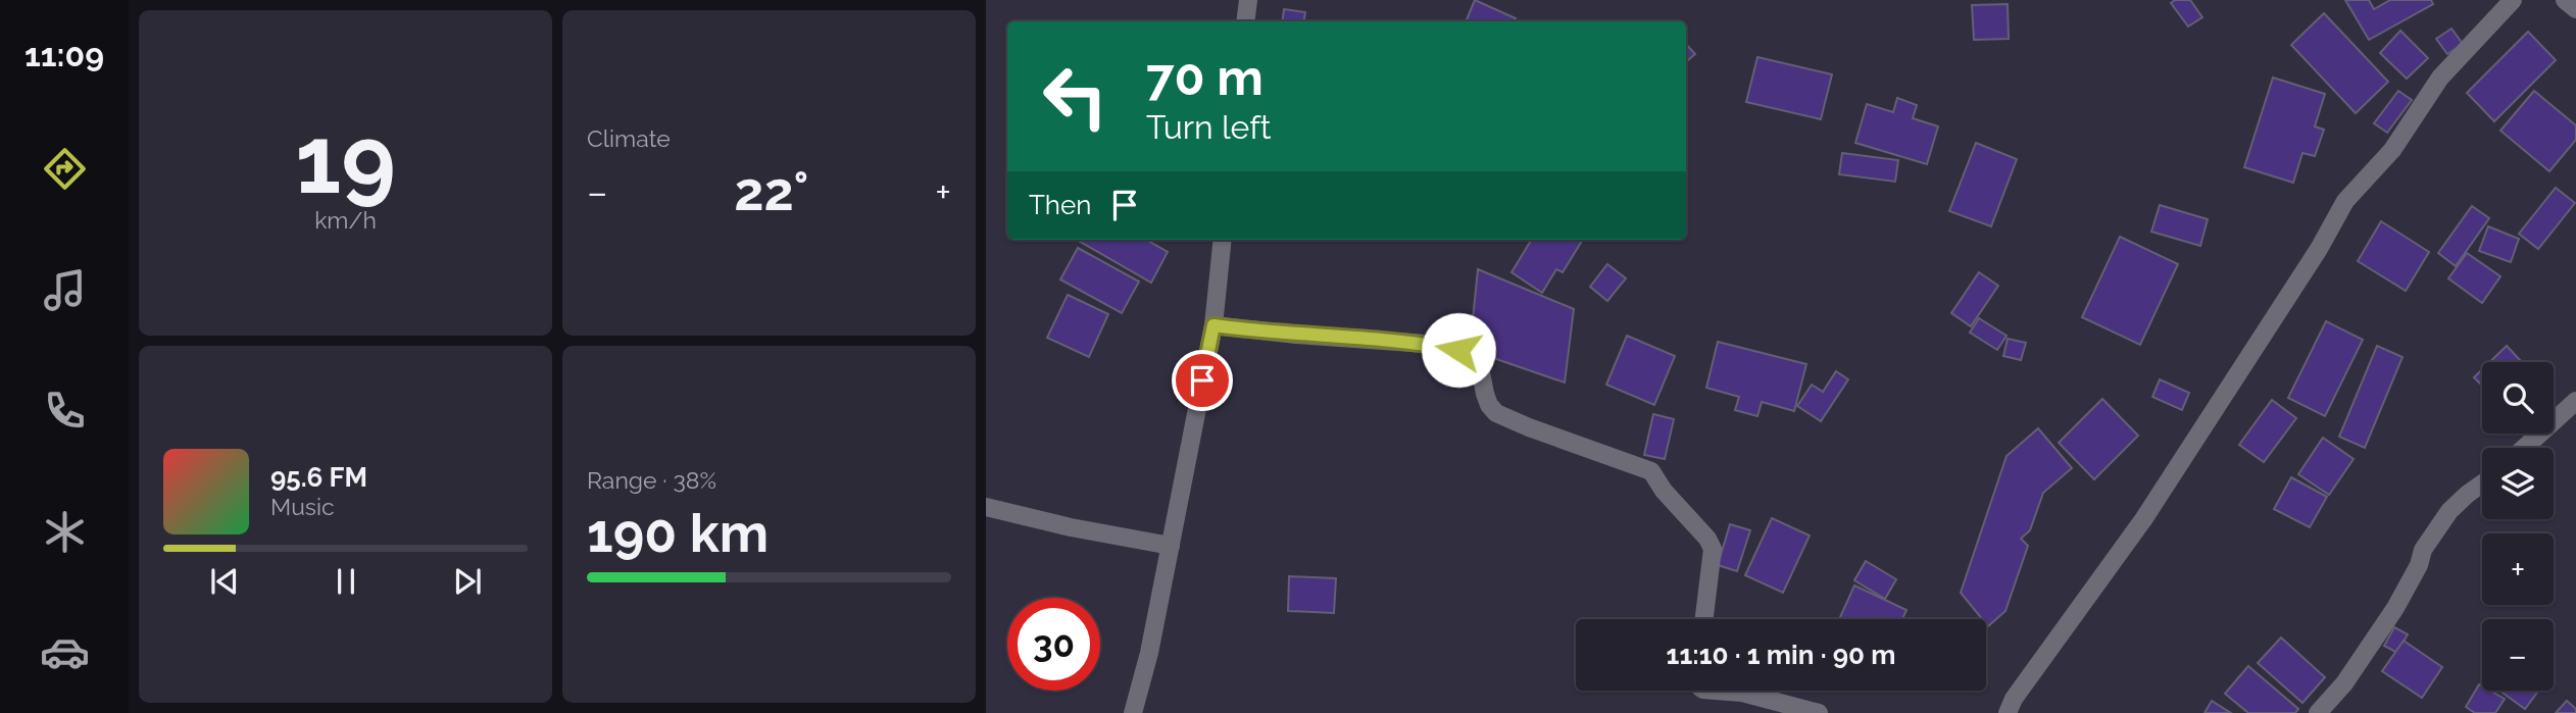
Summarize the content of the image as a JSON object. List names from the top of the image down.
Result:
{
  "page": {
    "tabs": "11:09",
    "tile": [
      ["19", "km/h"],
      "Climate",
      ["Range · 38%", "190 km"]
    ],
    "turn": ["70 m", "Turn left"],
    "heat": ["−", "22°", "+"],
    "then": "Then",
    "map_buttons": ["+", "−"],
    "song": ["95.6 FM", "Music"],
    "limit": "30",
    "trip": "11:10 · 1 min · 90 m"
  }
}
